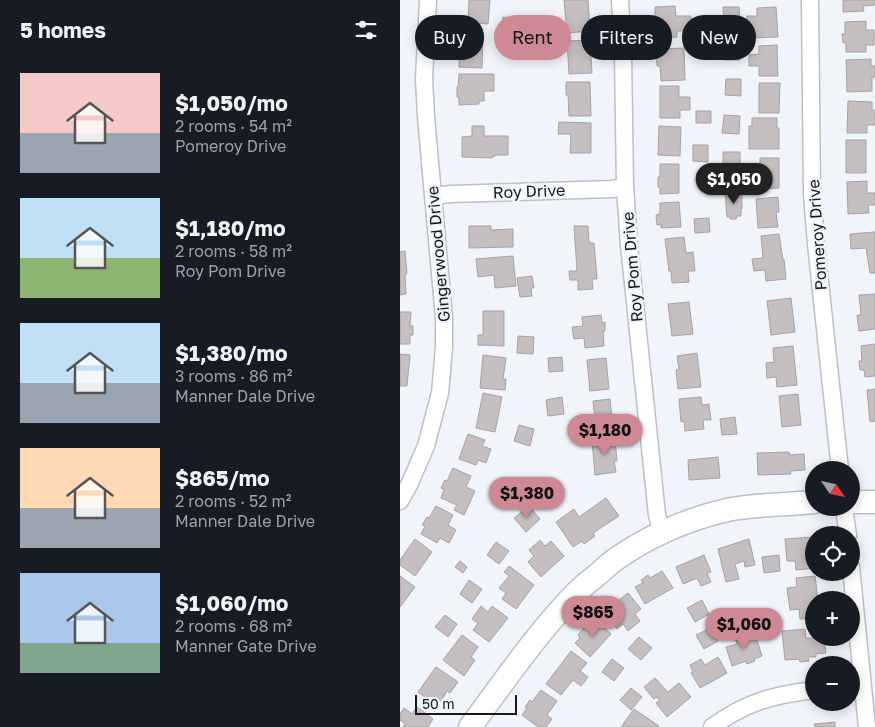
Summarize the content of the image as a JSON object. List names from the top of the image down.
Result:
{
  "streets": {
    "street": [
      "Roy Drive",
      "Pomeroy Drive",
      "Gingerwood Drive",
      "Roy Pom Drive"
    ]
  },
  "crossings": [
    ["Roy Drive", "Gingerwood Drive"],
    ["Roy Drive", "Roy Pom Drive"]
  ],
  "scale_bar": "50 m",
  "north": "bottom right",
  "page": {
    "heading": "5 homes",
    "chip": [
      "Buy",
      "Rent",
      "Filters",
      "New"
    ],
    "list": [
      {
        "name": "$1,050/mo",
        "note": "2 rooms · 54 m² · Pomeroy Drive"
      },
      {
        "name": "$1,180/mo",
        "note": "2 rooms · 58 m² · Roy Pom Drive"
      },
      {
        "name": "$1,380/mo",
        "note": "3 rooms · 86 m² · Manner Dale Drive"
      },
      {
        "name": "$865/mo",
        "note": "2 rooms · 52 m² · Manner Dale Drive"
      },
      {
        "name": "$1,060/mo",
        "note": "2 rooms · 68 m² · Manner Gate Drive"
      }
    ],
    "price": [
      "$1,050",
      "$1,180",
      "$1,380",
      "$865",
      "$1,060"
    ],
    "map_buttons": ["+", "−"],
    "scale": "50 m"
  }
}
